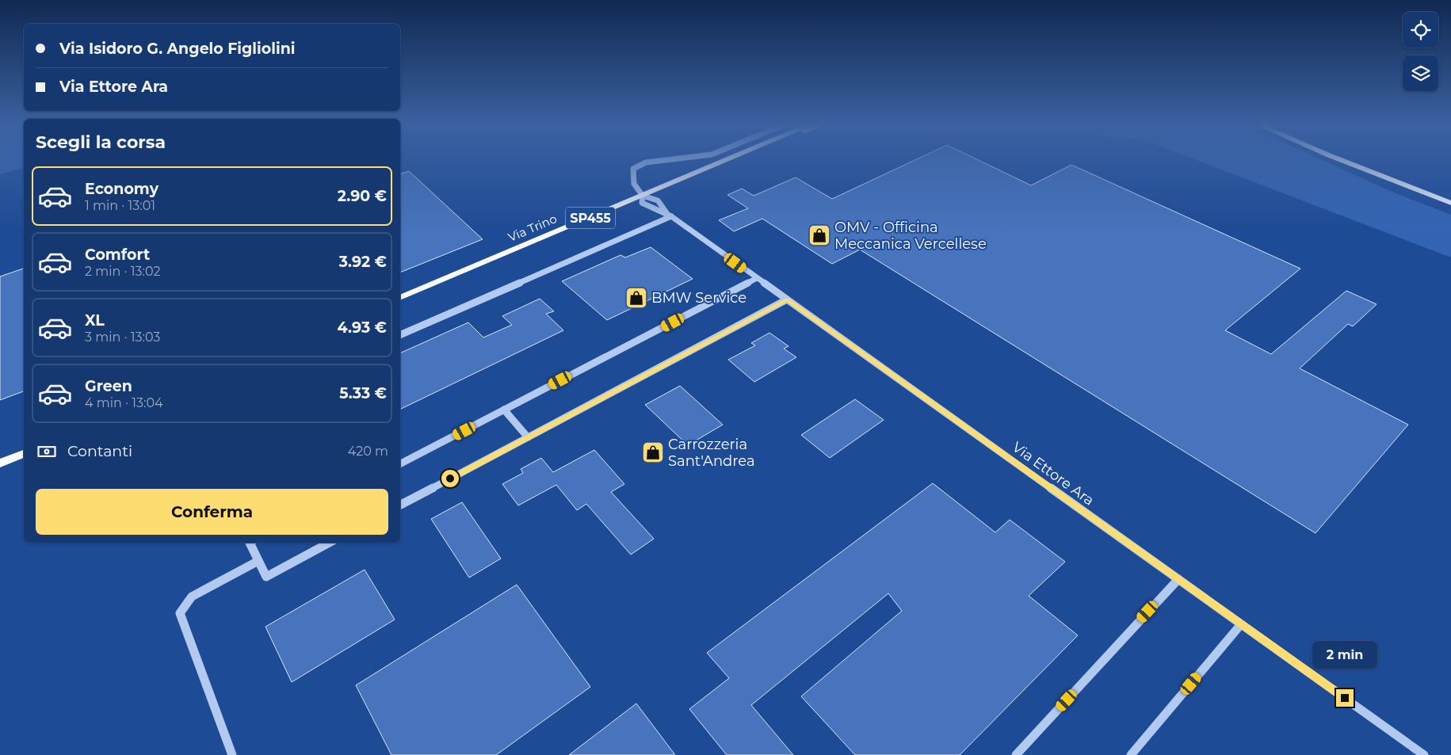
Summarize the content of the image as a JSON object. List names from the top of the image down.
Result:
{
  "streets": {
    "main road": ["SP455", "Via Trino"],
    "street": ["Via Ettore Ara"]
  },
  "crossings": [
    ["Via Trino", "Via Ettore Ara"]
  ],
  "places": {
    "shop": ["OMV - Officina Meccanica Vercellese", "BMW Service", "Carrozzeria Sant'Andrea"]
  },
  "page": {
    "banner": ["Via Isidoro G. Angelo Figliolini", "Via Ettore Ara"],
    "heading": "Scegli la corsa",
    "list": [
      {
        "name": "Economy",
        "note": "1 min · 13:01",
        "value": "2.90 €"
      },
      {
        "name": "Comfort",
        "note": "2 min · 13:02",
        "value": "3.92 €"
      },
      {
        "name": "XL",
        "note": "3 min · 13:03",
        "value": "4.93 €"
      },
      {
        "name": "Green",
        "note": "4 min · 13:04",
        "value": "5.33 €"
      }
    ],
    "pay": ["Contanti", "420 m"],
    "buttons": "Conferma",
    "bubble": "2 min"
  }
}
